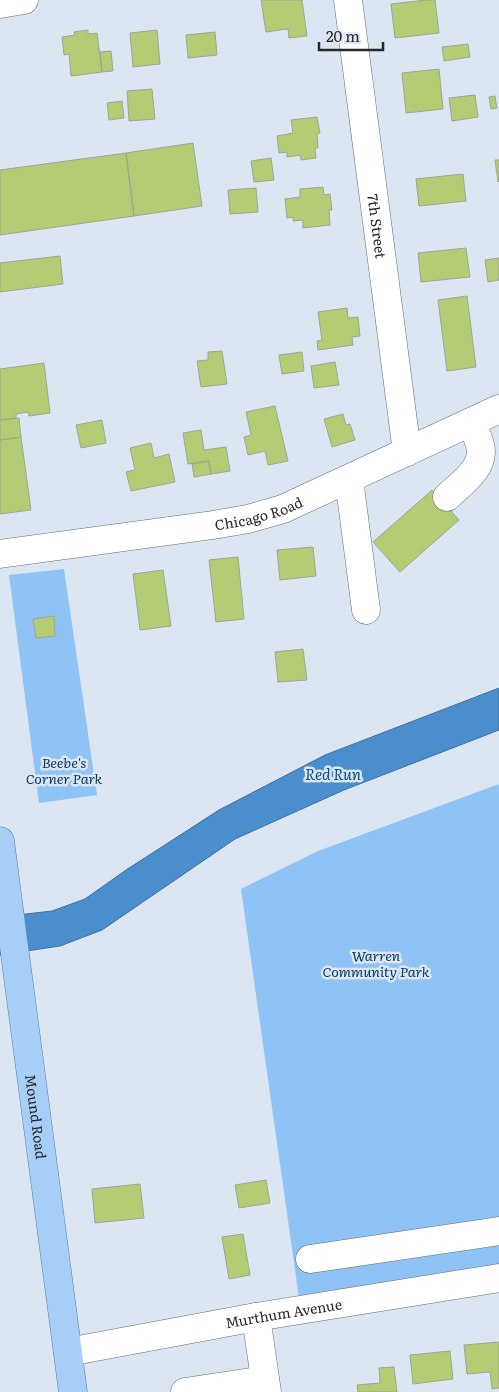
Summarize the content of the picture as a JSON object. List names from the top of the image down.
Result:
{
  "streets": {
    "main road": ["Mound Road"],
    "street": ["7th Street", "Chicago Road", "Murthum Avenue"]
  },
  "crossings": [
    ["7th Street", "Chicago Road"],
    ["Mound Road", "Murthum Avenue"]
  ],
  "water": ["Red Run"],
  "parks": ["Beebe's Corner Park", "Warren Community Park"],
  "scale_bar": "20 m"
}
